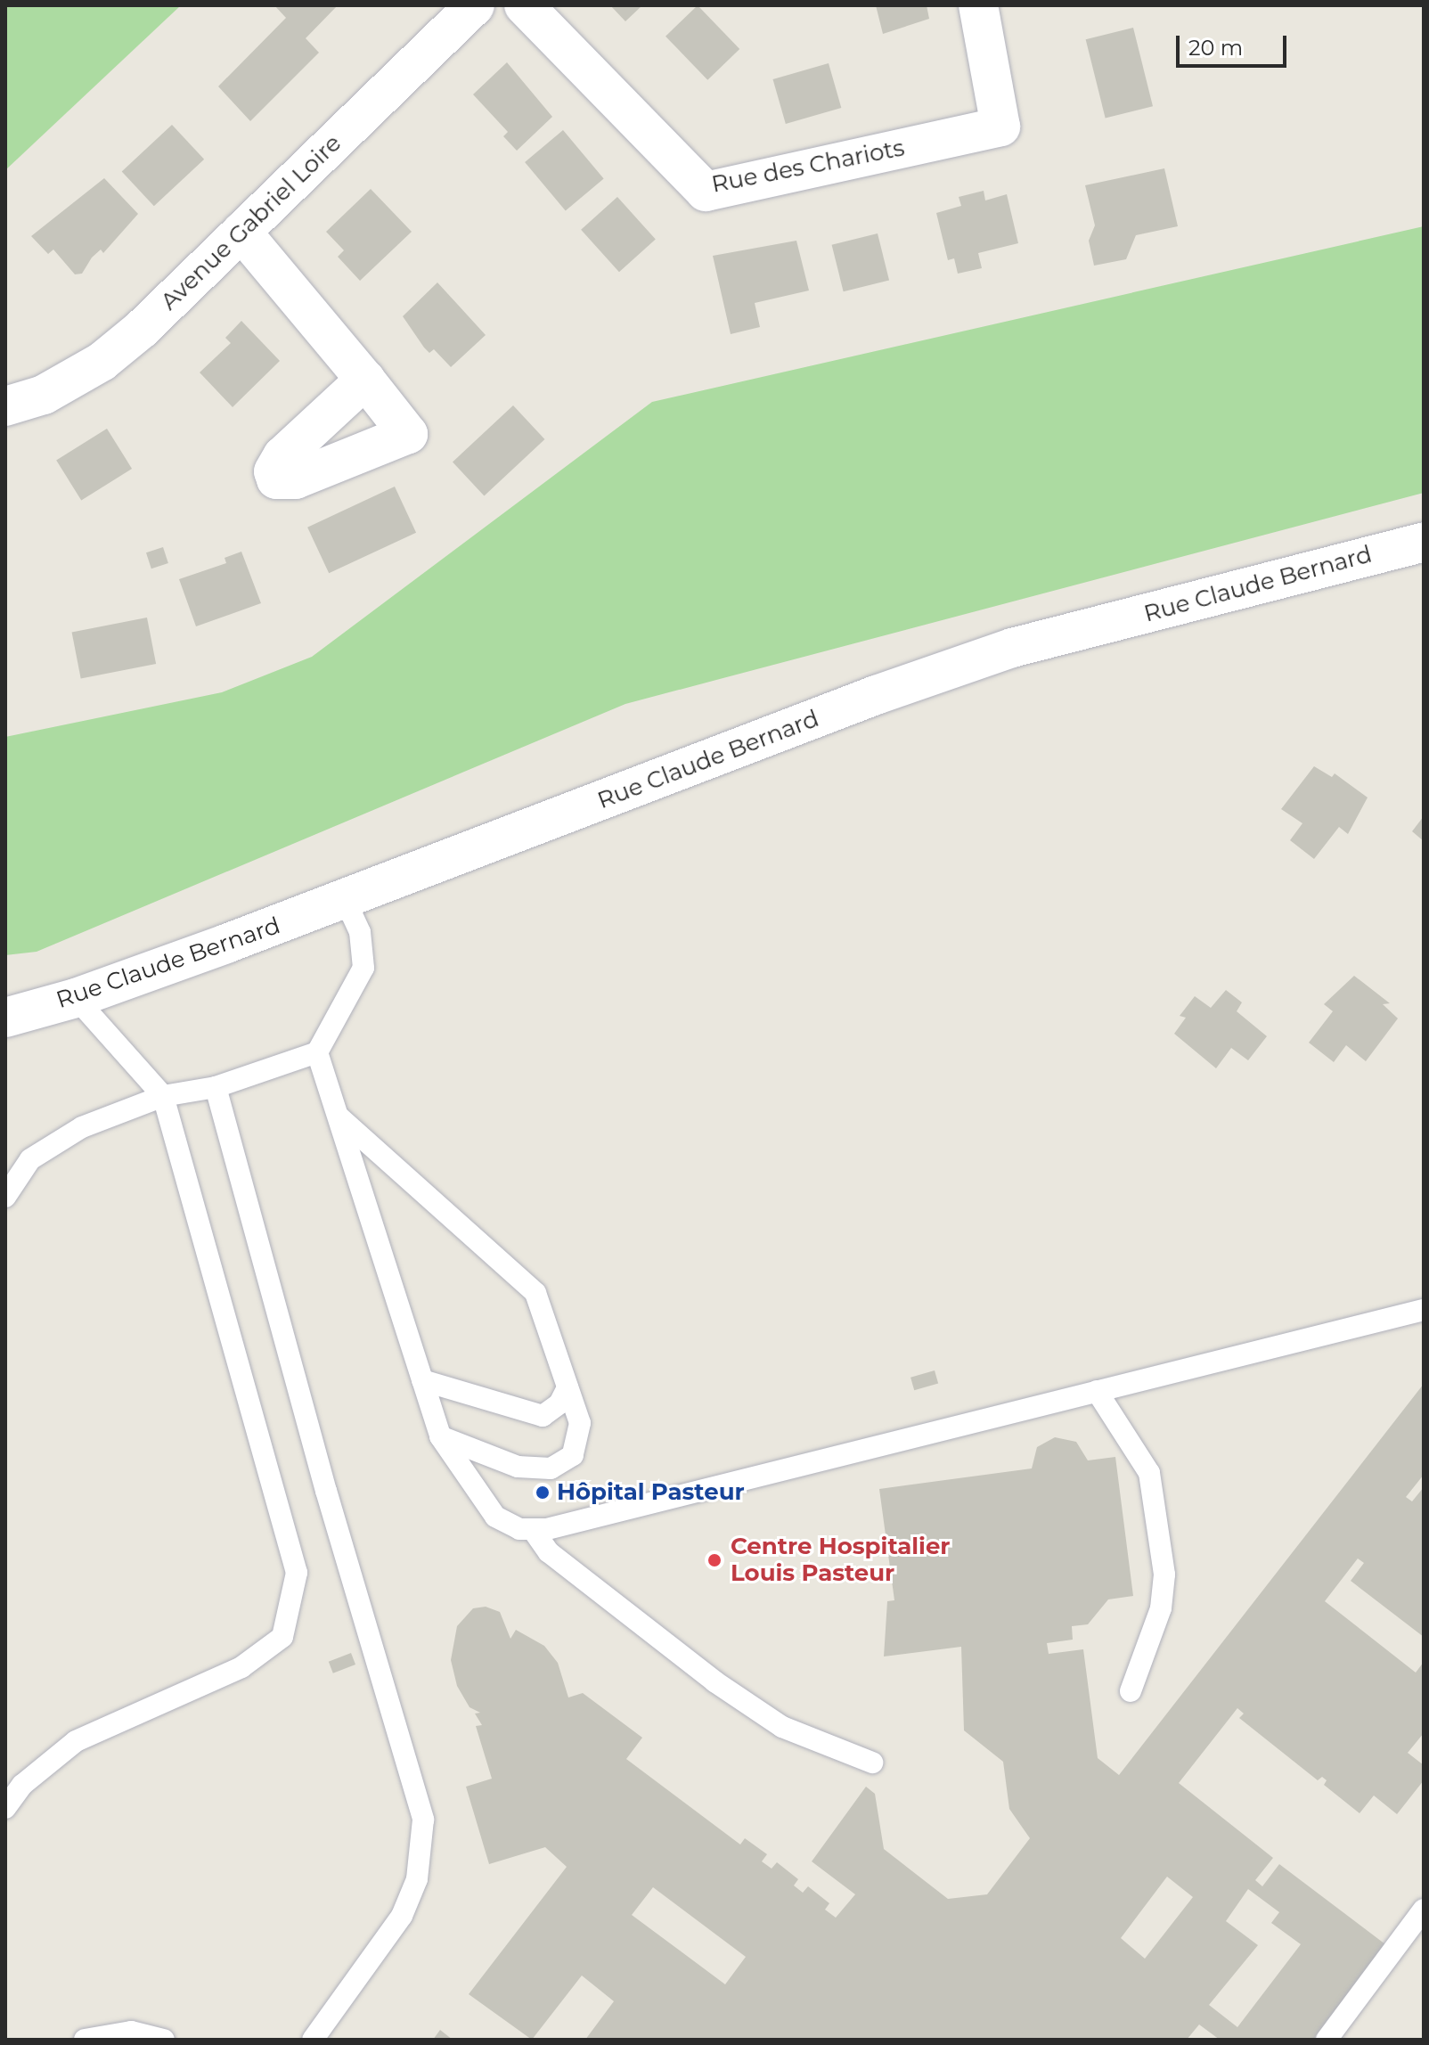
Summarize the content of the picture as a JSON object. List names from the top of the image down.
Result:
{
  "streets": {
    "street": ["Rue des Chariots", "Avenue Gabriel Loire", "Rue Claude Bernard"]
  },
  "places": ["Hôpital Pasteur", "Centre Hospitalier Louis Pasteur"],
  "scale_bar": "20 m"
}
